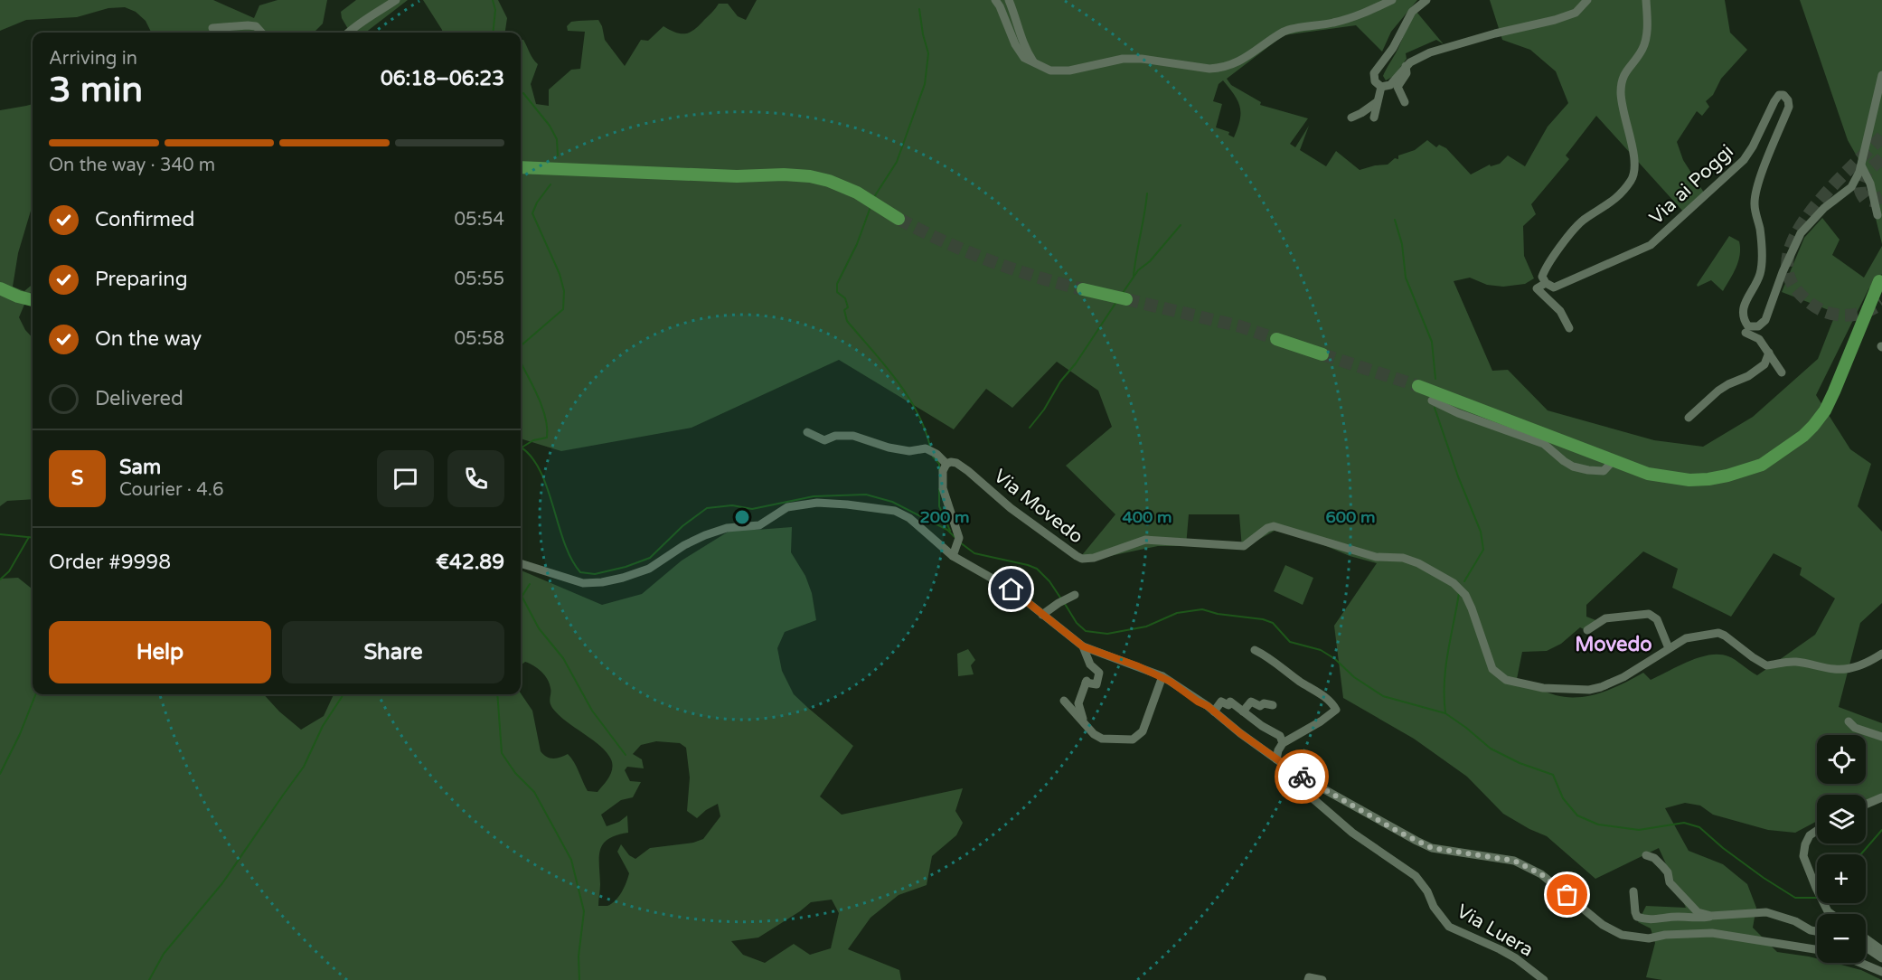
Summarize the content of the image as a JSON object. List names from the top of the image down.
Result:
{
  "streets": {
    "street": ["Via ai Poggi", "Via Movedo", "Via Luera"]
  },
  "districts": ["Movedo"],
  "page": {
    "heading": ["3 min", "Arriving in", "06:18–06:23"],
    "panel": [
      "Sam",
      "Courier · 4.6",
      "Order #9998",
      "€42.89"
    ],
    "bar": "On the way · 340 m",
    "list": [
      ["Confirmed", "05:54"],
      ["Preparing", "05:55"],
      ["On the way", "05:58"],
      "Delivered"
    ],
    "round": "S",
    "buttons": ["Help", "Share"],
    "map_buttons": ["+", "−"]
  },
  "rings": ["200 m", "400 m", "600 m"]
}
